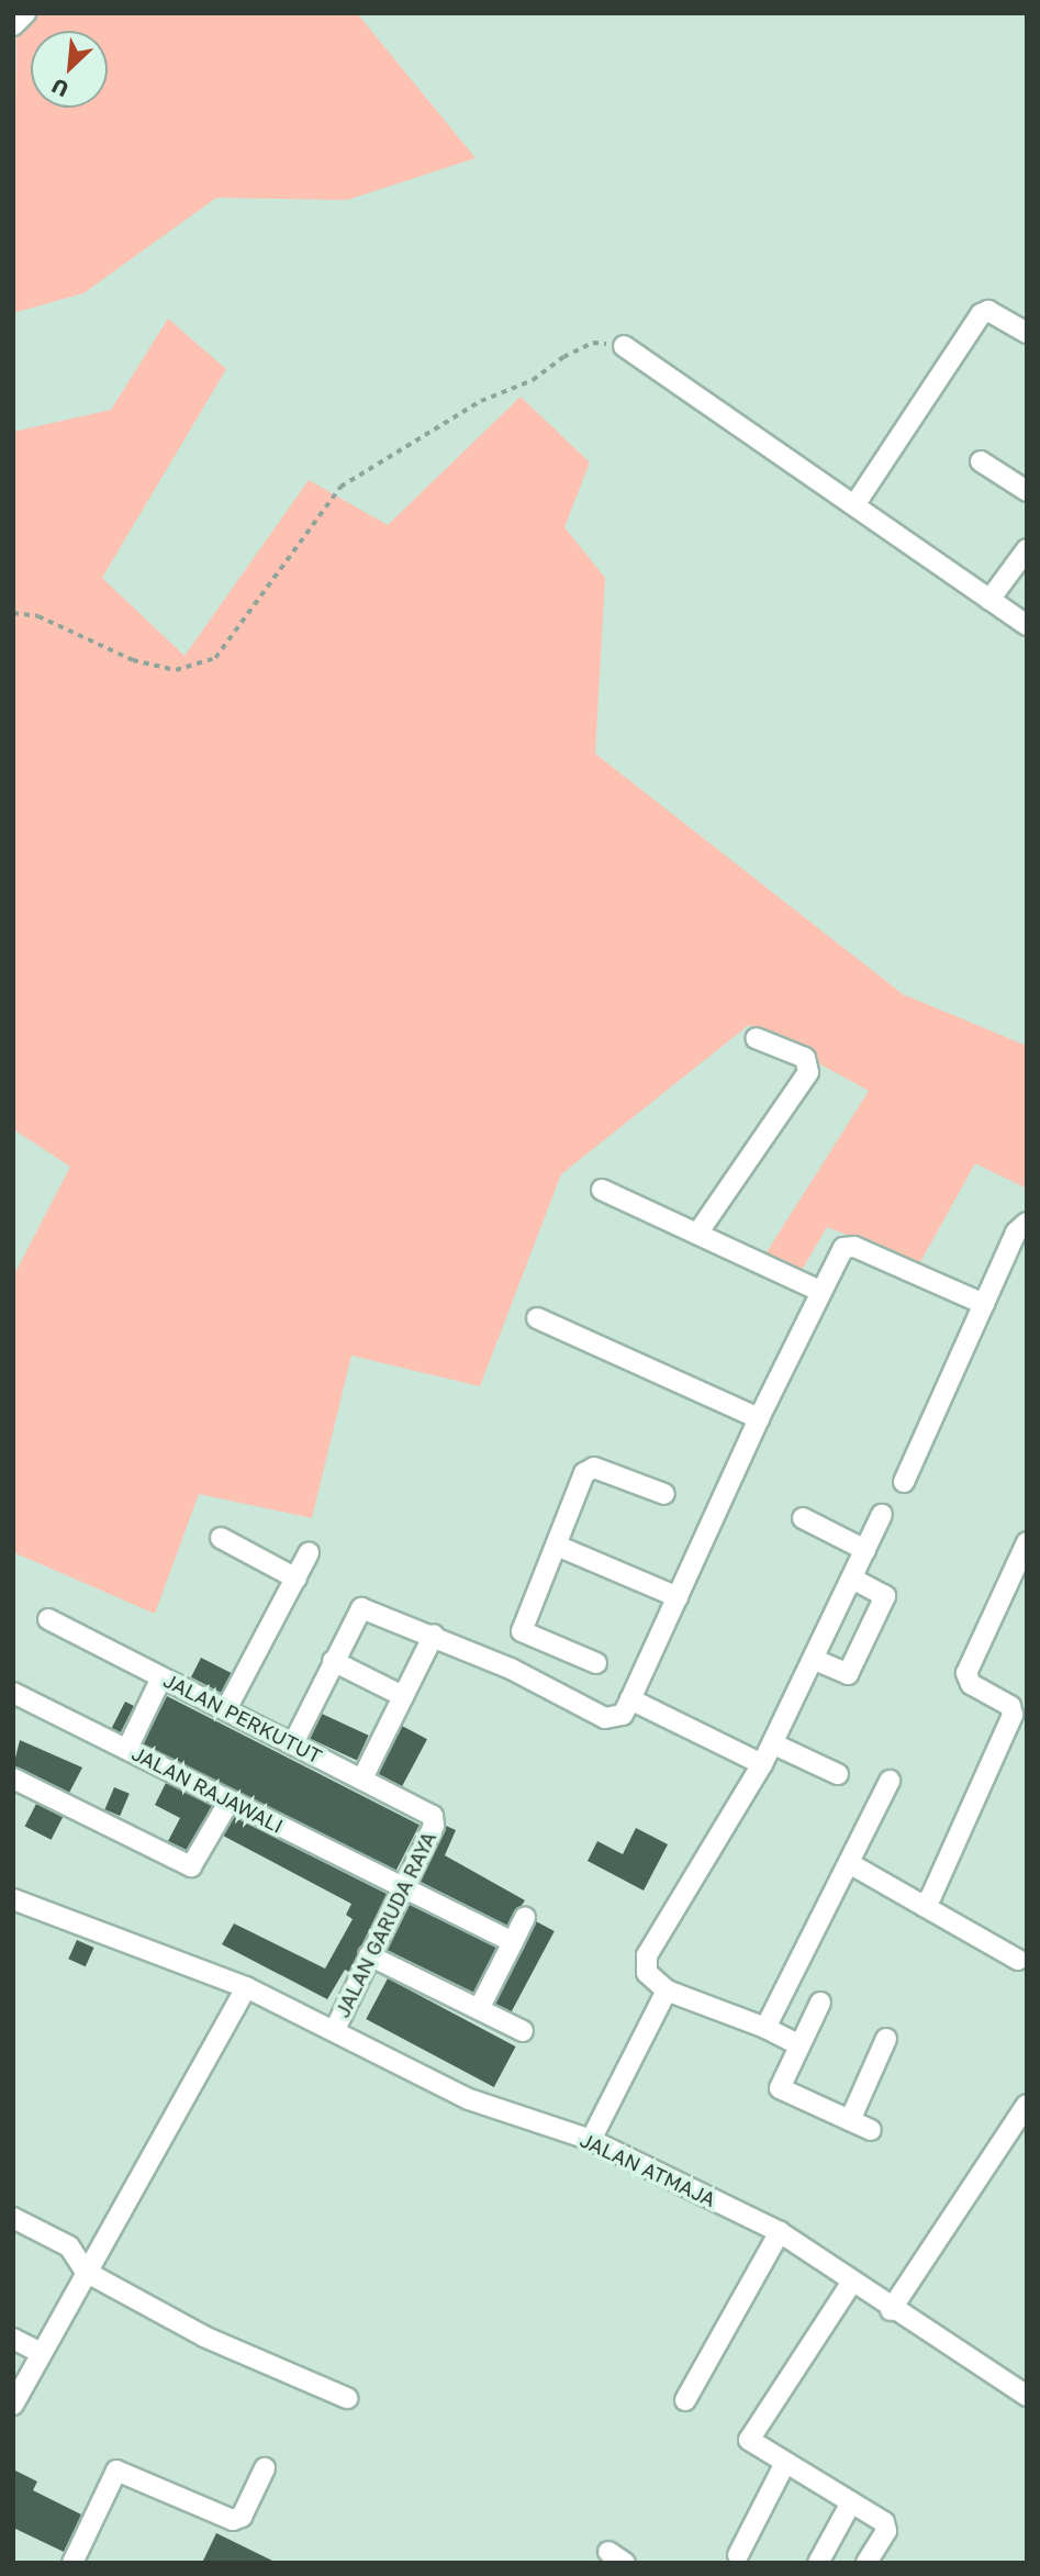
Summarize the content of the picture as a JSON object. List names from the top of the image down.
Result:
{
  "streets": {
    "street": [
      "JALAN PERKUTUT",
      "JALAN RAJAWALI",
      "JALAN GARUDA RAYA",
      "JALAN ATMAJA"
    ]
  },
  "crossings": [
    ["JALAN PERKUTUT", "JALAN GARUDA RAYA"],
    ["JALAN RAJAWALI", "JALAN GARUDA RAYA"],
    ["JALAN GARUDA RAYA", "JALAN ATMAJA"]
  ],
  "north": "bottom left"
}
